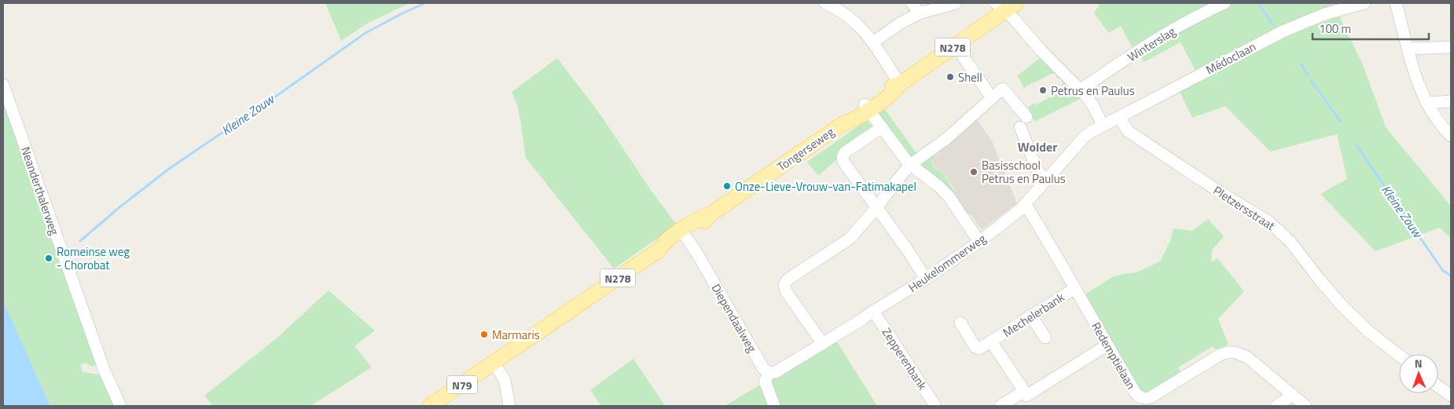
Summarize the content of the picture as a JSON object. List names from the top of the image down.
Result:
{
  "streets": {
    "main road": ["N278", "Tongerseweg", "N79"],
    "street": [
      "Winterslag",
      "Médoclaan",
      "Neanderthalerweg",
      "Pletzersstraat",
      "Heukelommerweg",
      "Mechelerbank",
      "Diependaalweg",
      "Redemptielaan",
      "Zepperenbank"
    ]
  },
  "crossings": [
    ["N278", "Tongerseweg"],
    ["N278", "Diependaalweg"],
    ["N278", "N79"],
    ["Médoclaan", "Pletzersstraat"],
    ["Médoclaan", "Heukelommerweg"],
    ["Tongerseweg", "Diependaalweg"],
    ["Heukelommerweg", "Diependaalweg"],
    ["Heukelommerweg", "Redemptielaan"],
    ["Heukelommerweg", "Zepperenbank"],
    ["Mechelerbank", "Redemptielaan"]
  ],
  "districts": ["Wolder"],
  "water": ["Kleine Zouw"],
  "places": [
    "Shell",
    "Petrus en Paulus",
    "Basisschool Petrus en Paulus",
    "Onze-Lieve-Vrouw-van-Fatimakapel",
    "Romeinse weg - Chorobat",
    "Marmaris"
  ],
  "scale_bar": "100 m",
  "north": "top"
}
